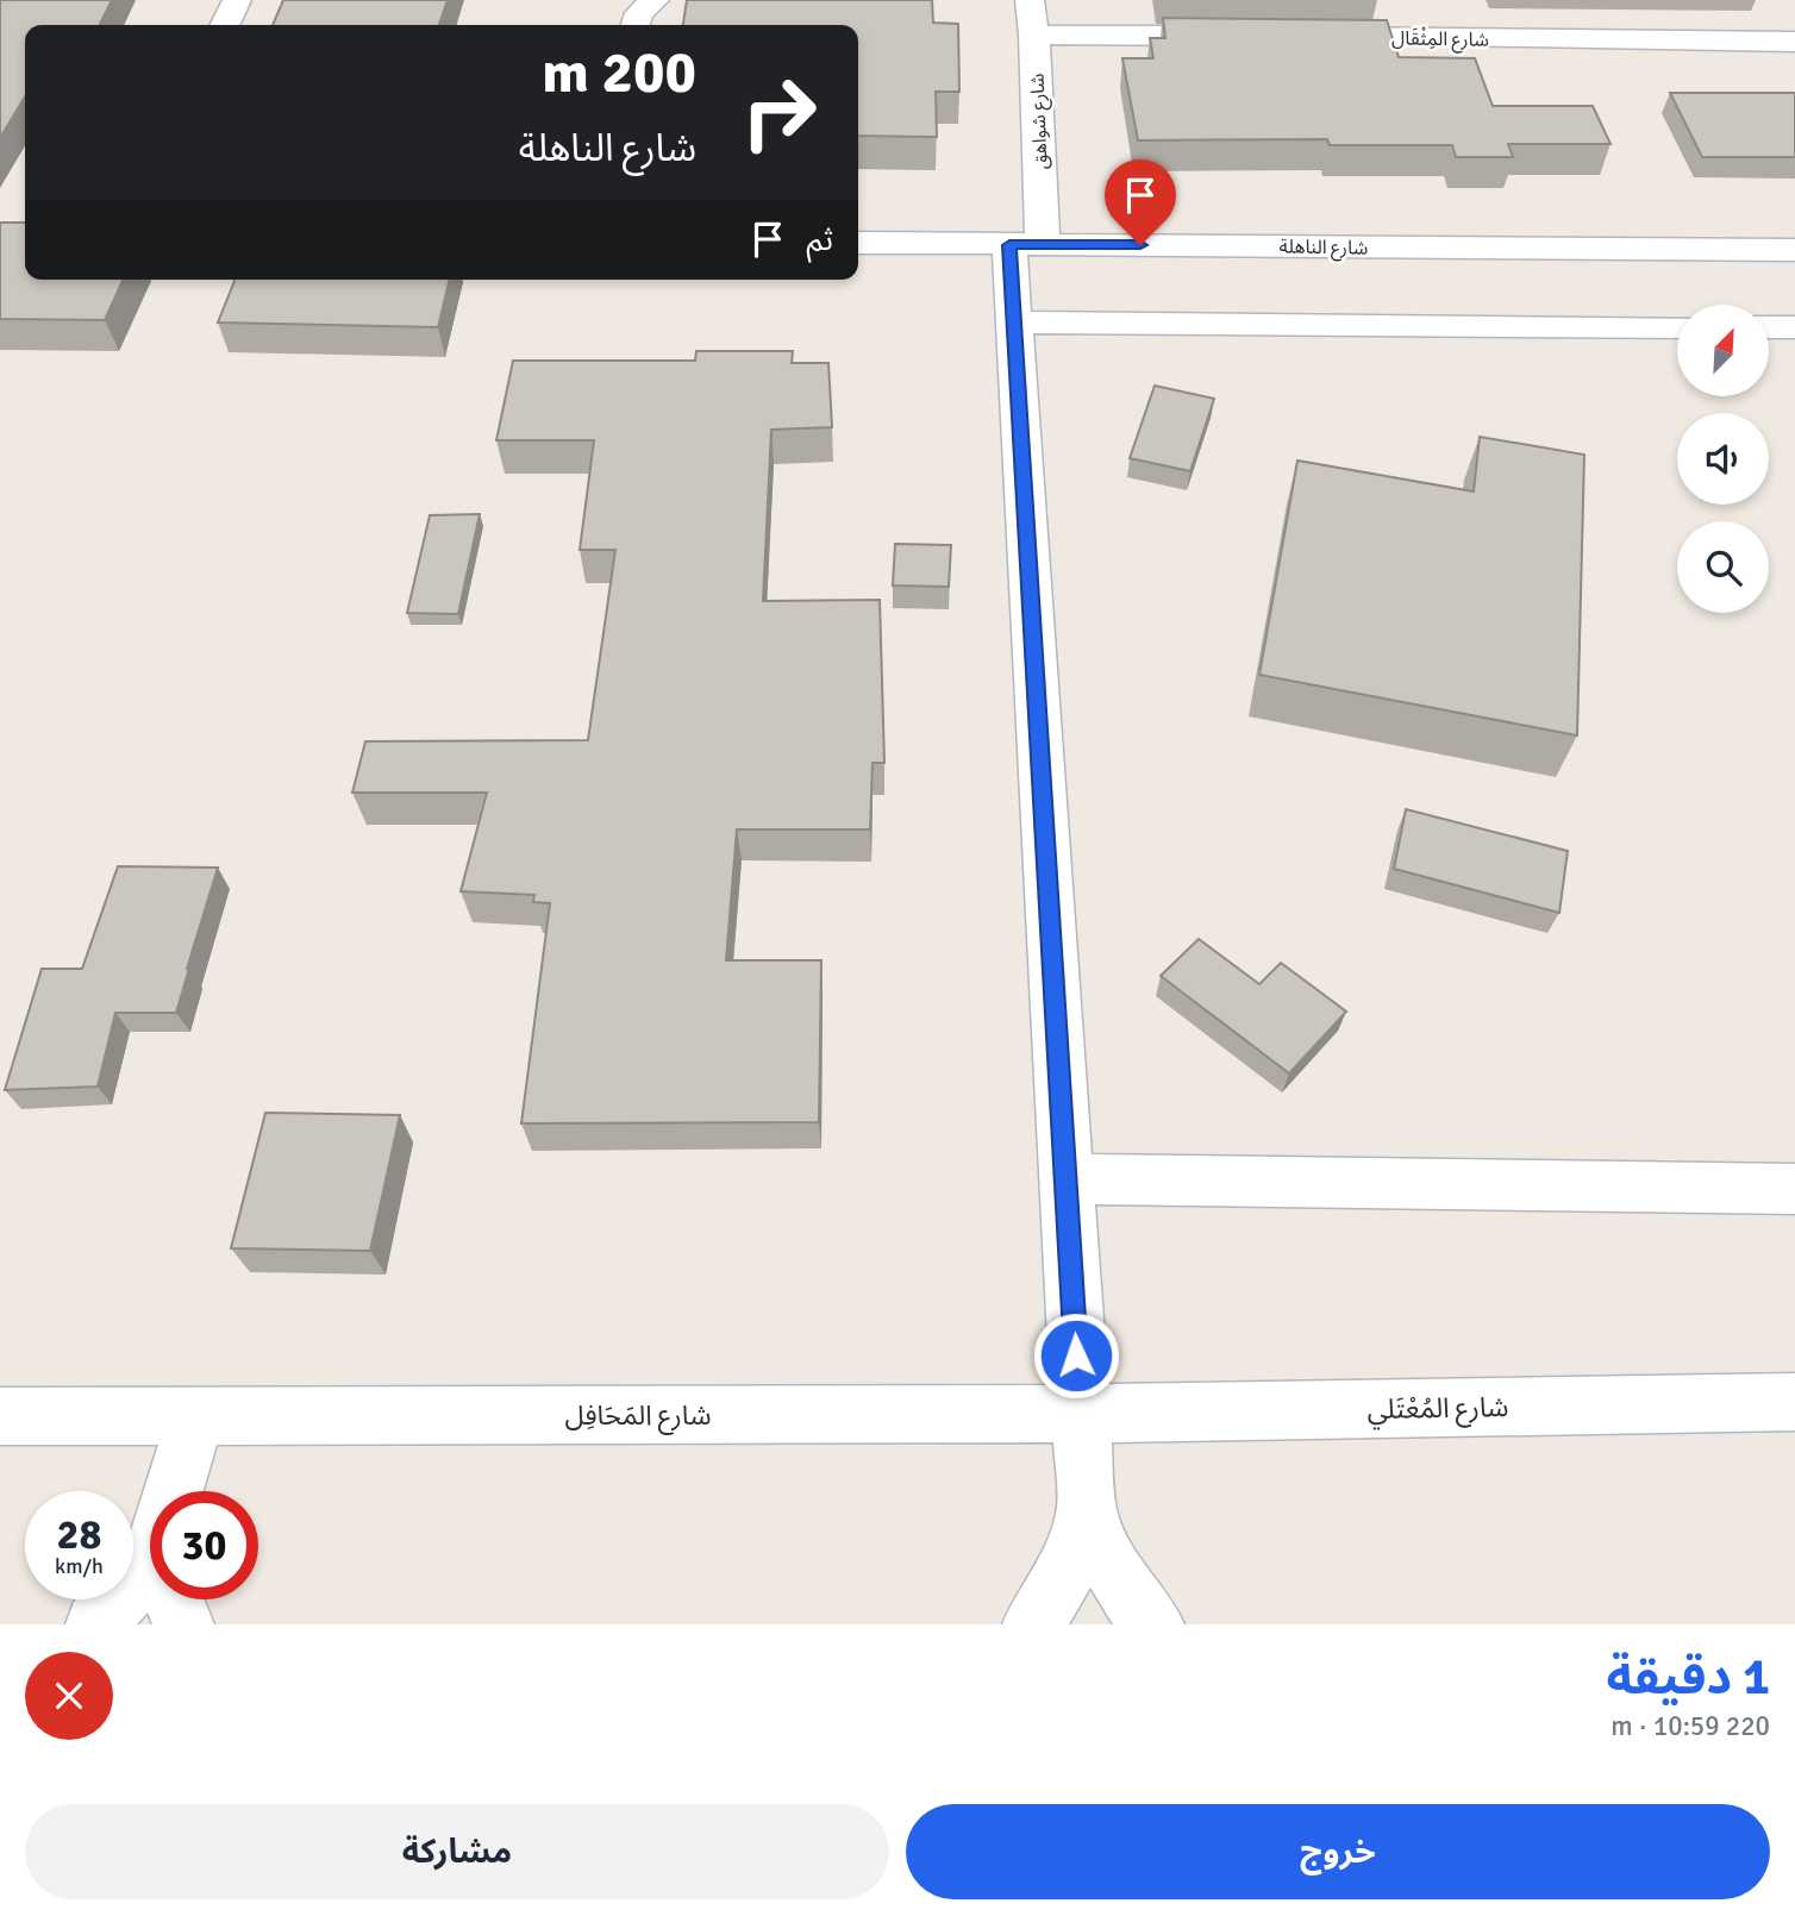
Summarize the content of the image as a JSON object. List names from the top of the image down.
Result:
{
  "streets": {
    "street": [
      "شارع المِثْقَال",
      "شارع شواهق",
      "شارع الناهلة",
      "شارع المُعْتَلي",
      "شارع المَحَافِل"
    ]
  },
  "crossings": [
    ["شارع شواهق", "شارع الناهلة"],
    ["شارع شواهق", "شارع المُعْتَلي"],
    ["شارع شواهق", "شارع المَحَافِل"],
    ["شارع المُعْتَلي", "شارع المَحَافِل"]
  ],
  "north": "top right",
  "page": {
    "turn": ["200 m", "شارع الناهلة"],
    "then": "ثم",
    "speed": "28 km/h",
    "limit": "30",
    "heading": ["1 دقيقة", "220 m · 10:59"],
    "buttons": ["خروج", "مشاركة"]
  }
}
